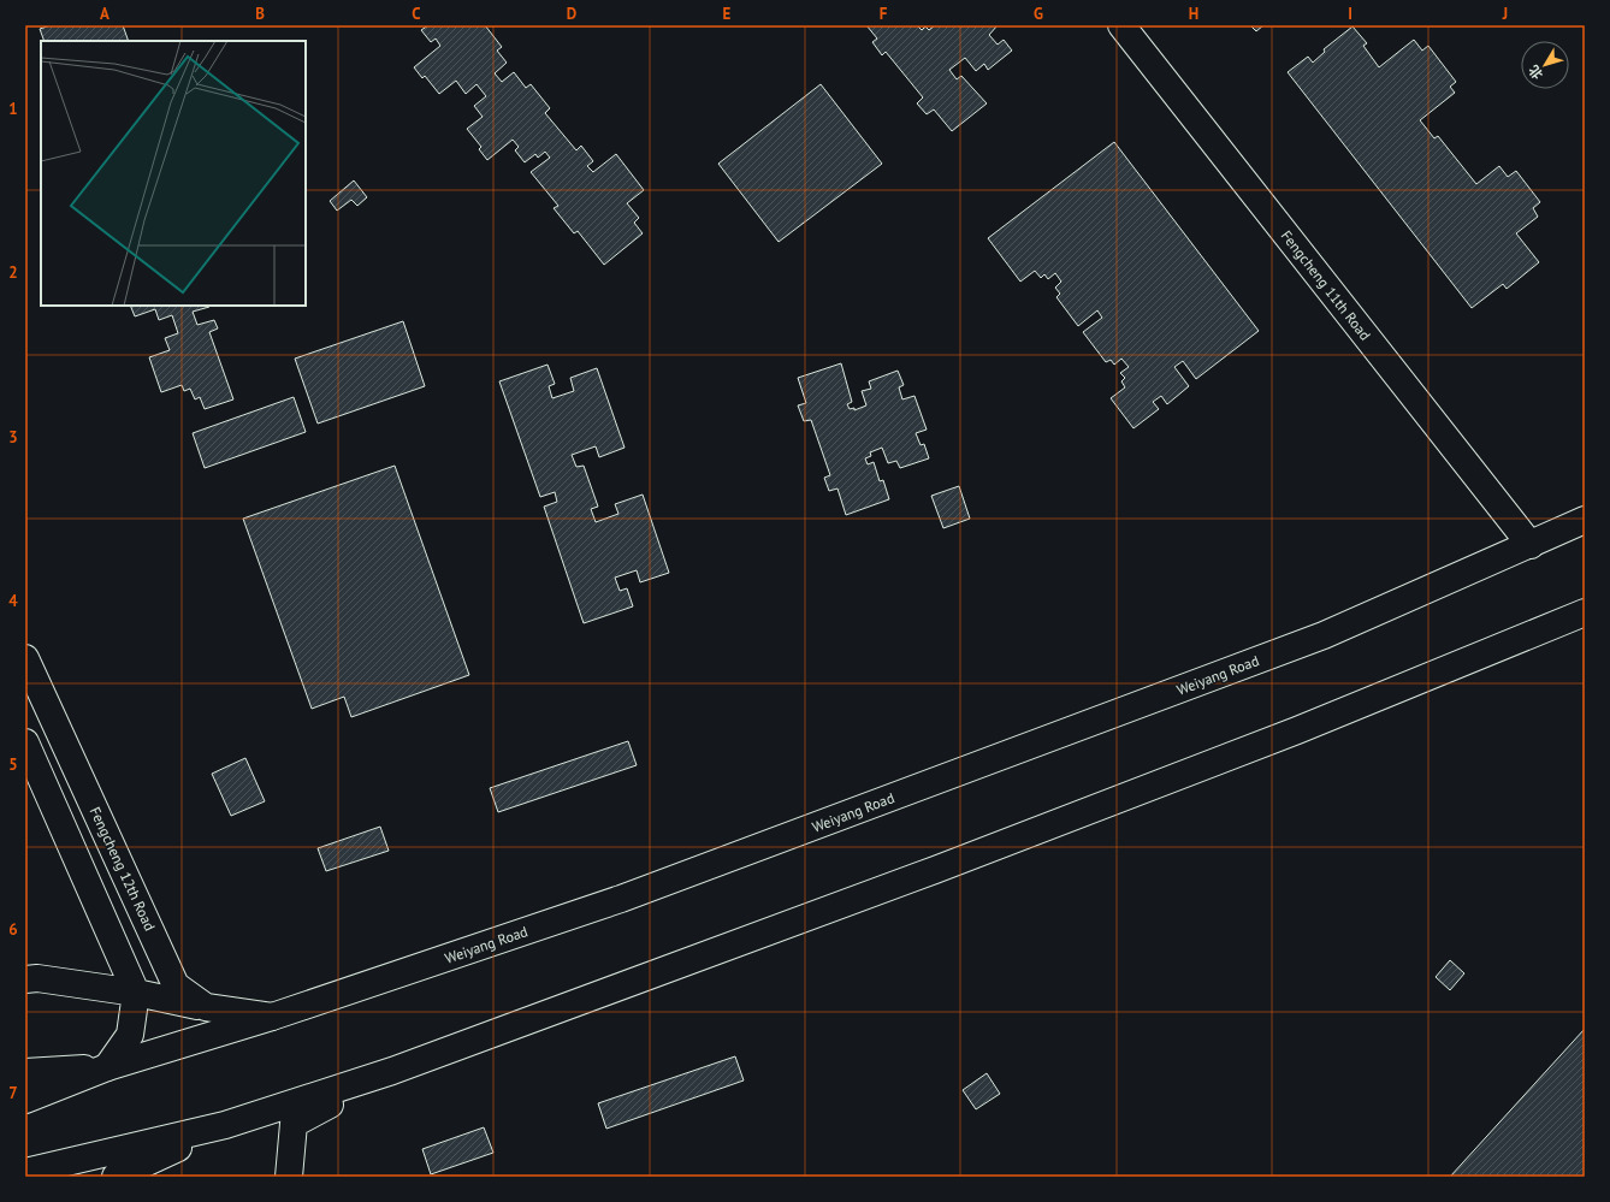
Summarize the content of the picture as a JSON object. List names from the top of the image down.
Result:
{
  "streets": {
    "main road": ["Fengcheng 11th Road", "Weiyang Road", "Fengcheng 12th Road"]
  },
  "crossings": [
    ["Fengcheng 11th Road", "Weiyang Road"],
    ["Weiyang Road", "Fengcheng 12th Road"]
  ],
  "north": "bottom left",
  "grid": {
    "columns": [
      "A",
      "B",
      "C",
      "D",
      "E",
      "F",
      "G",
      "H",
      "I",
      "J"
    ],
    "rows": [
      "1",
      "2",
      "3",
      "4",
      "5",
      "6",
      "7"
    ]
  }
}
